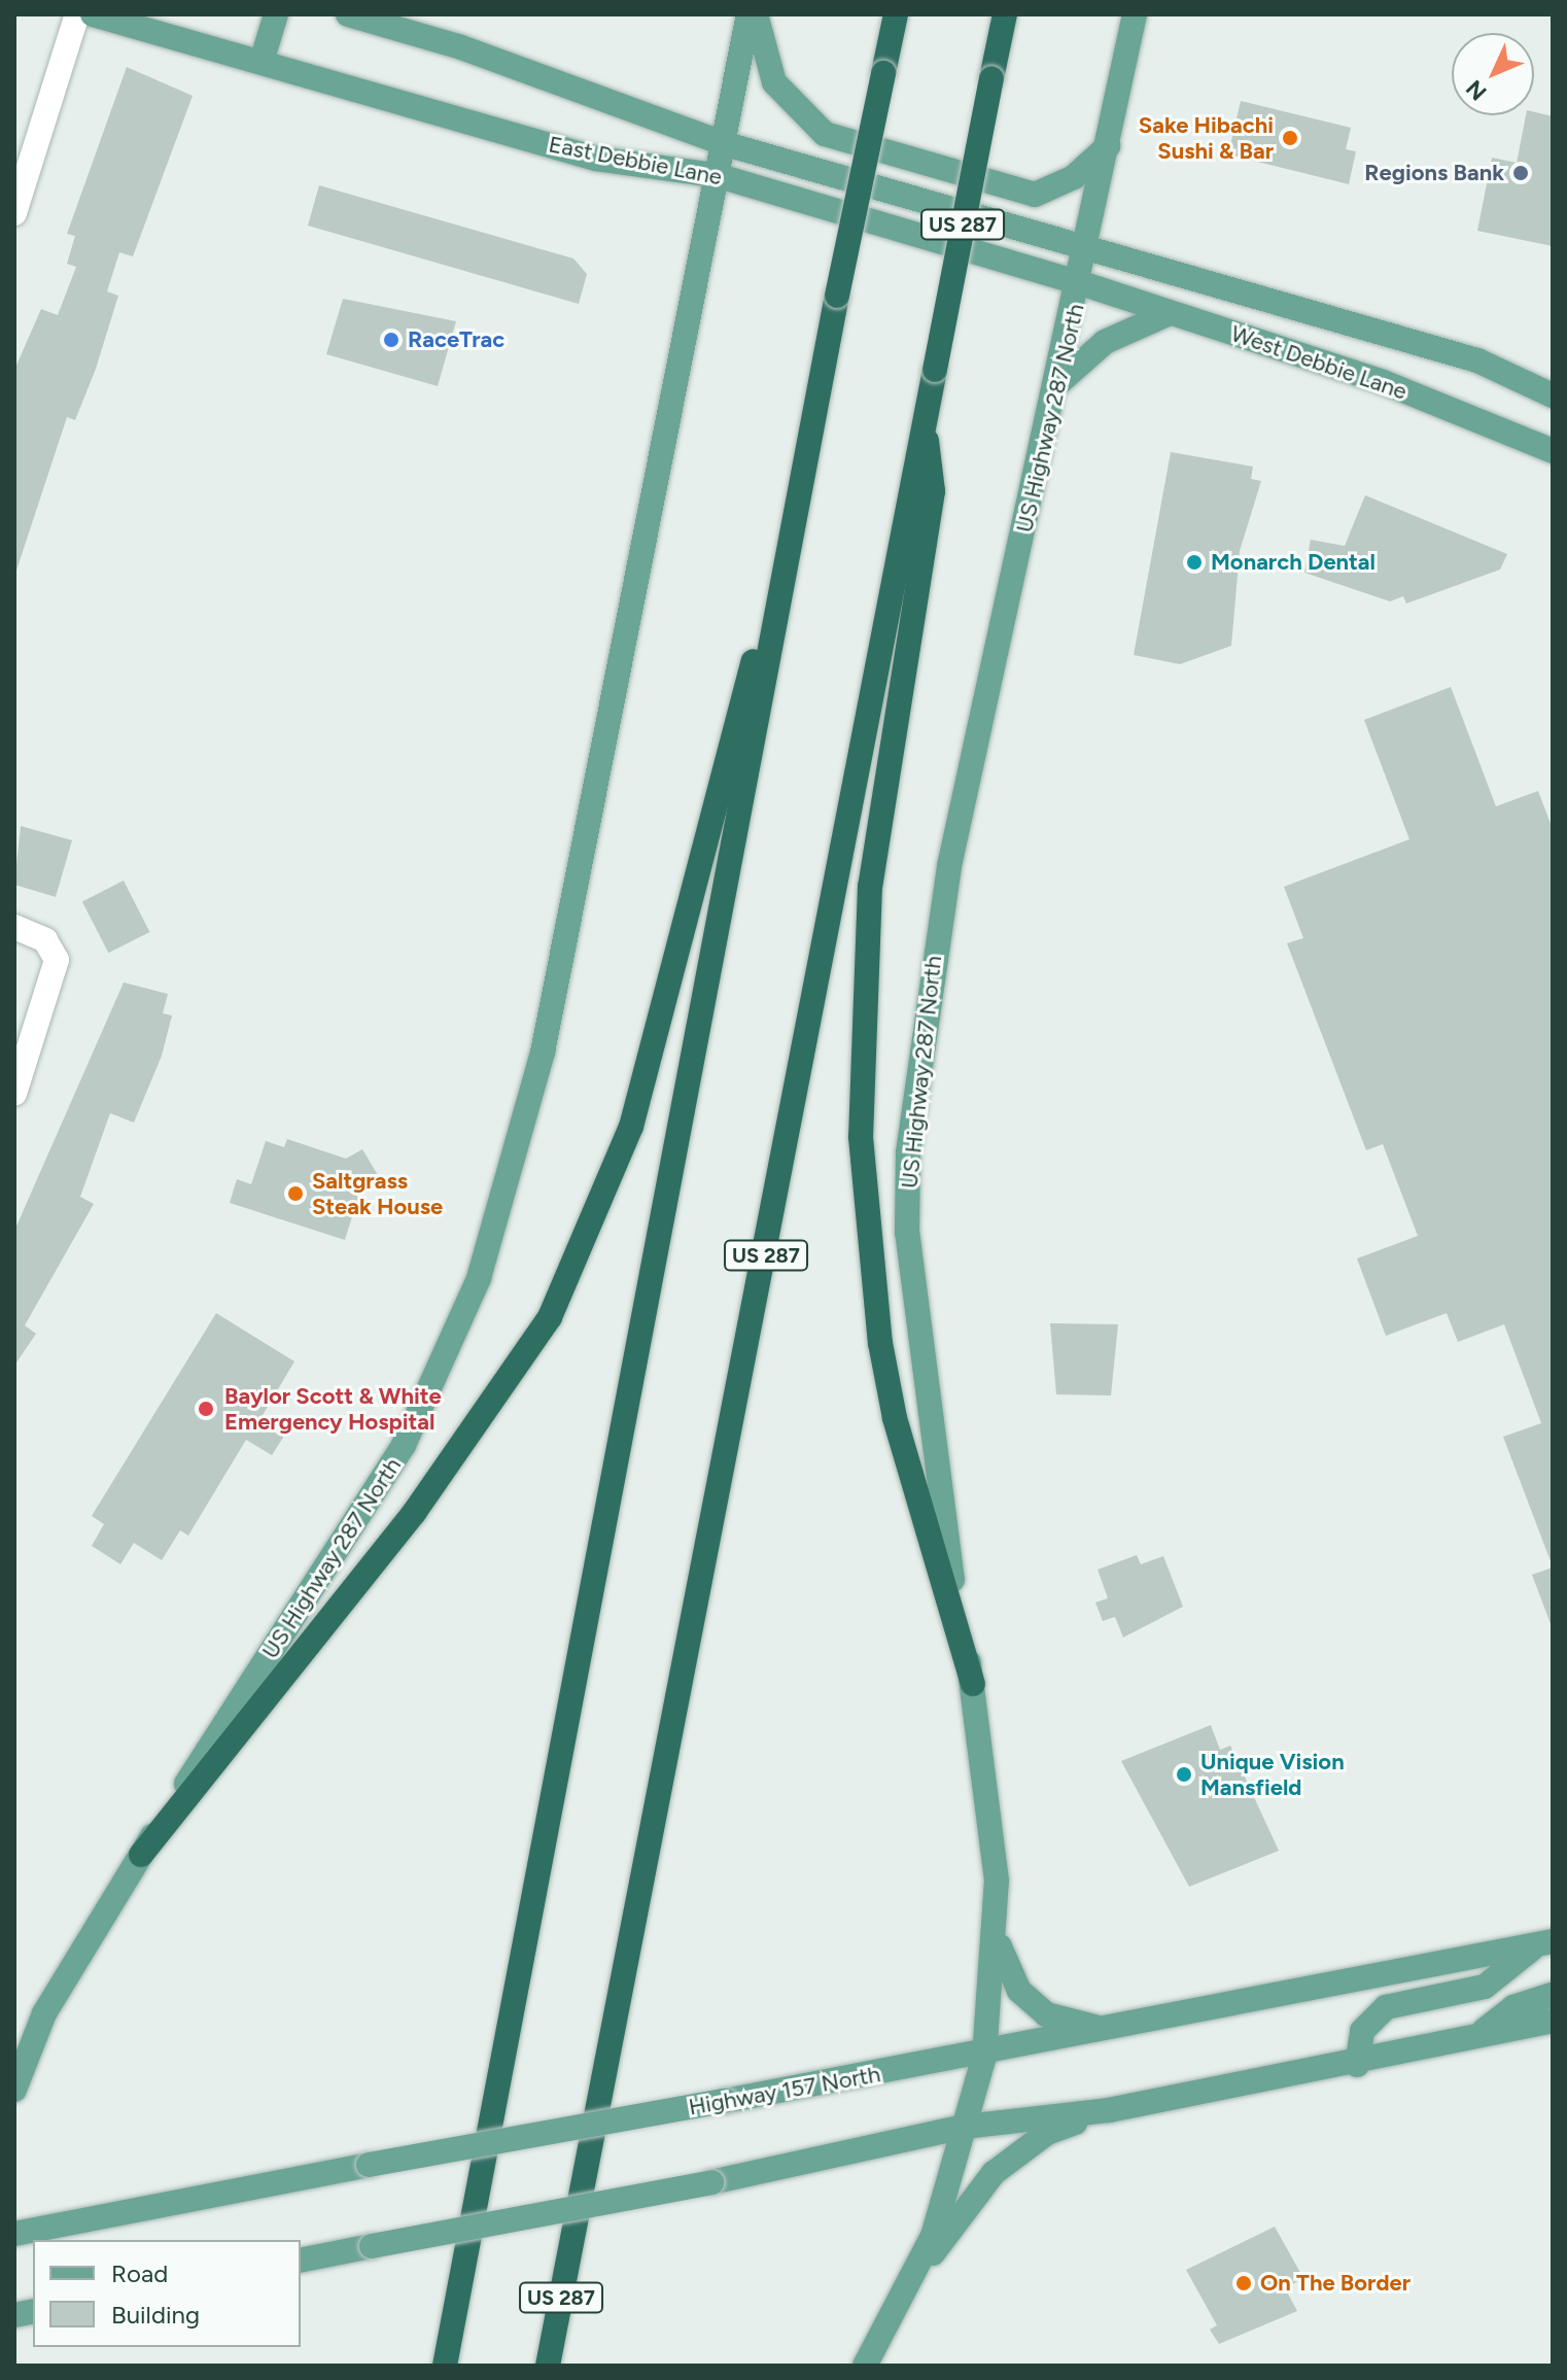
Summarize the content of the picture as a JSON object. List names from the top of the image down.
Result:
{
  "streets": {
    "highway": ["US 287"],
    "main road": [
      "East Debbie Lane",
      "West Debbie Lane",
      "US Highway 287 North",
      "Highway 157 North"
    ]
  },
  "crossings": [
    ["East Debbie Lane", "West Debbie Lane"],
    ["East Debbie Lane", "US Highway 287 North"],
    ["West Debbie Lane", "US Highway 287 North"],
    ["US Highway 287 North", "Highway 157 North"]
  ],
  "places": [
    "Sake Hibachi Sushi & Bar",
    "Regions Bank",
    "RaceTrac",
    "Monarch Dental",
    "Saltgrass Steak House",
    "Baylor Scott & White Emergency Hospital",
    "Unique Vision Mansfield",
    "On The Border"
  ],
  "legend": ["Road", "Building"],
  "north": "bottom left"
}
